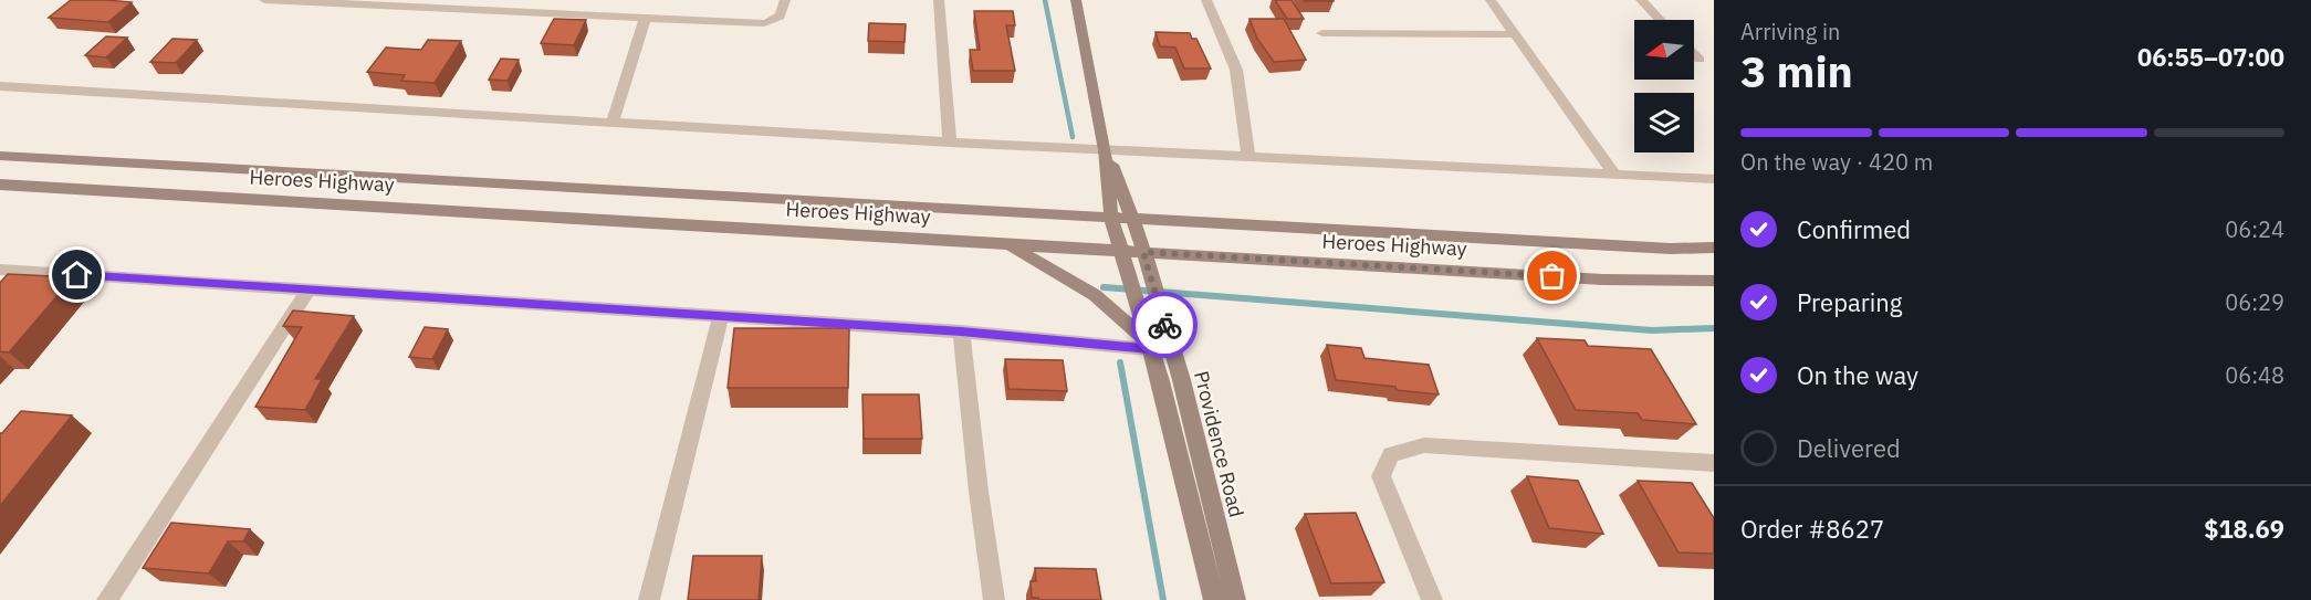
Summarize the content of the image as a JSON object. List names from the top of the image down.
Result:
{
  "streets": {
    "main road": ["Heroes Highway", "Providence Road"]
  },
  "crossings": [
    ["Heroes Highway", "Providence Road"]
  ],
  "north": "left",
  "page": {
    "heading": ["3 min", "Arriving in", "06:55–07:00"],
    "panel": ["Order #8627", "$18.69"],
    "bar": "On the way · 420 m",
    "list": [
      ["Confirmed", "06:24"],
      ["Preparing", "06:29"],
      ["On the way", "06:48"],
      "Delivered"
    ]
  }
}
